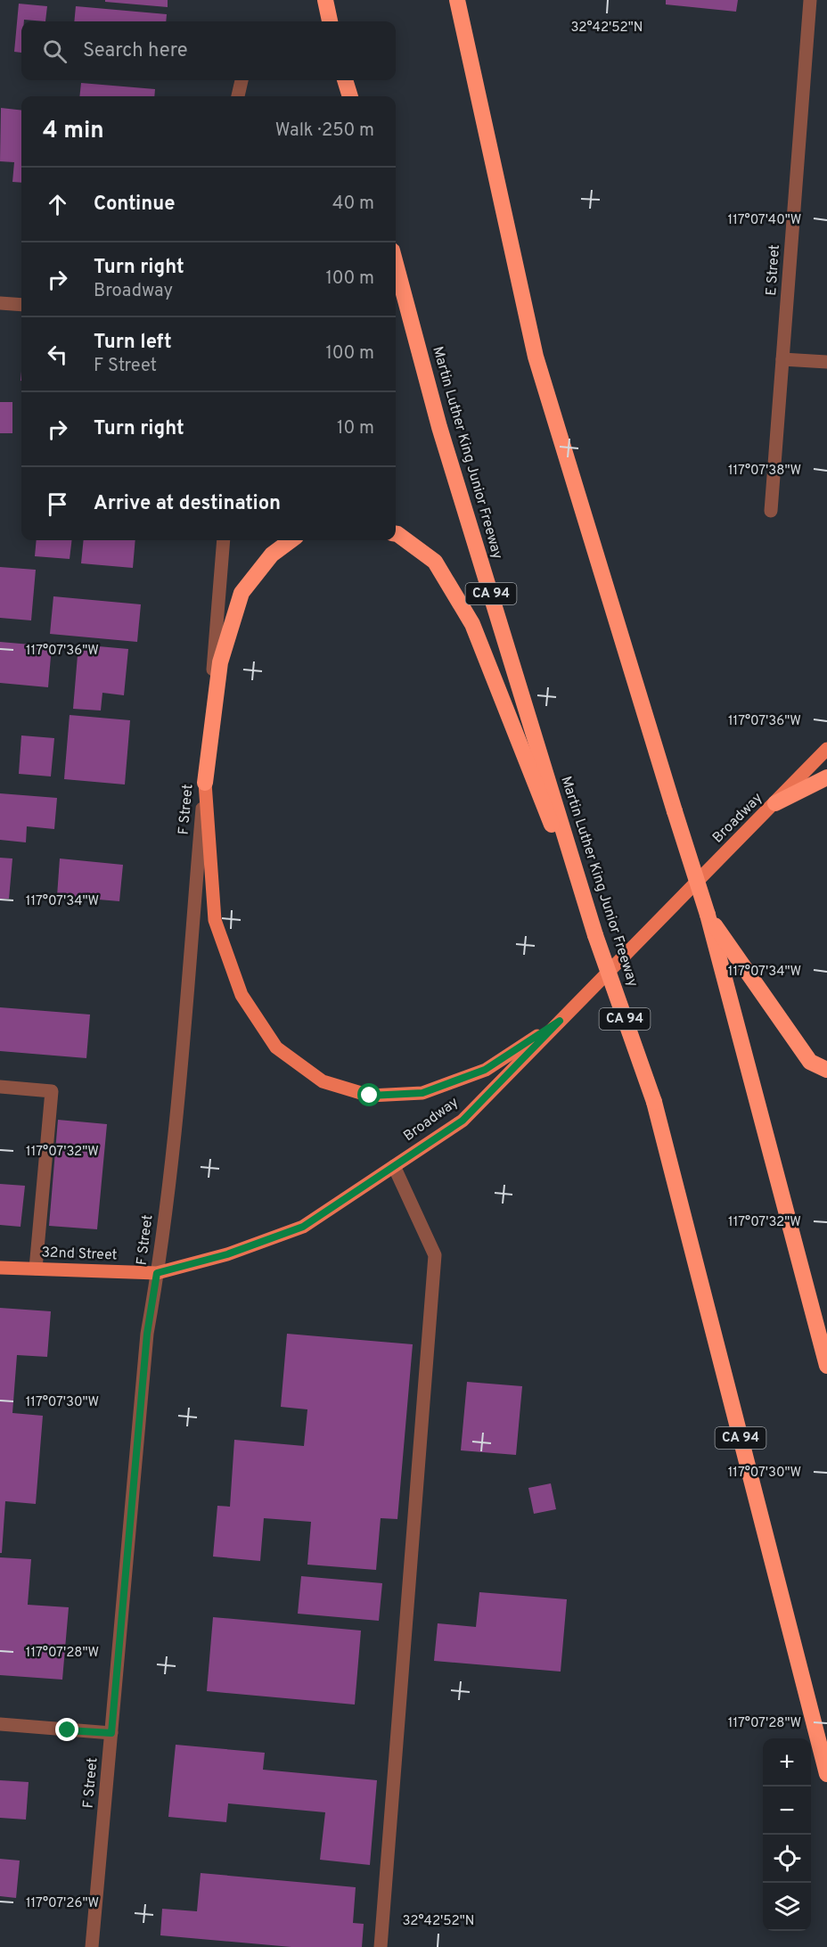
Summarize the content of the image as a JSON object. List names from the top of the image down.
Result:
{
  "streets": {
    "highway": ["Martin Luther King Junior Freeway", "CA 94"],
    "main road": ["Broadway", "32nd Street"],
    "street": ["E Street", "F Street"]
  },
  "crossings": [
    ["F Street", "Broadway"],
    ["F Street", "32nd Street"],
    ["Broadway", "32nd Street"]
  ],
  "page": {
    "search": "Search here",
    "heading": ["4 min", "Walk · 250 m"],
    "list": [
      ["Continue", "40 m"],
      ["Turn right", "Broadway", "100 m"],
      ["Turn left", "F Street", "100 m"],
      ["Turn right", "10 m"],
      "Arrive at destination"
    ],
    "map_buttons": ["+", "−"]
  },
  "coordinates": [
    "32°42'52\"N",
    "117°07'40\"W",
    "117°07'38\"W",
    "117°07'36\"W",
    "117°07'34\"W",
    "117°07'32\"W",
    "117°07'30\"W",
    "117°07'28\"W",
    "117°07'26\"W"
  ]
}
